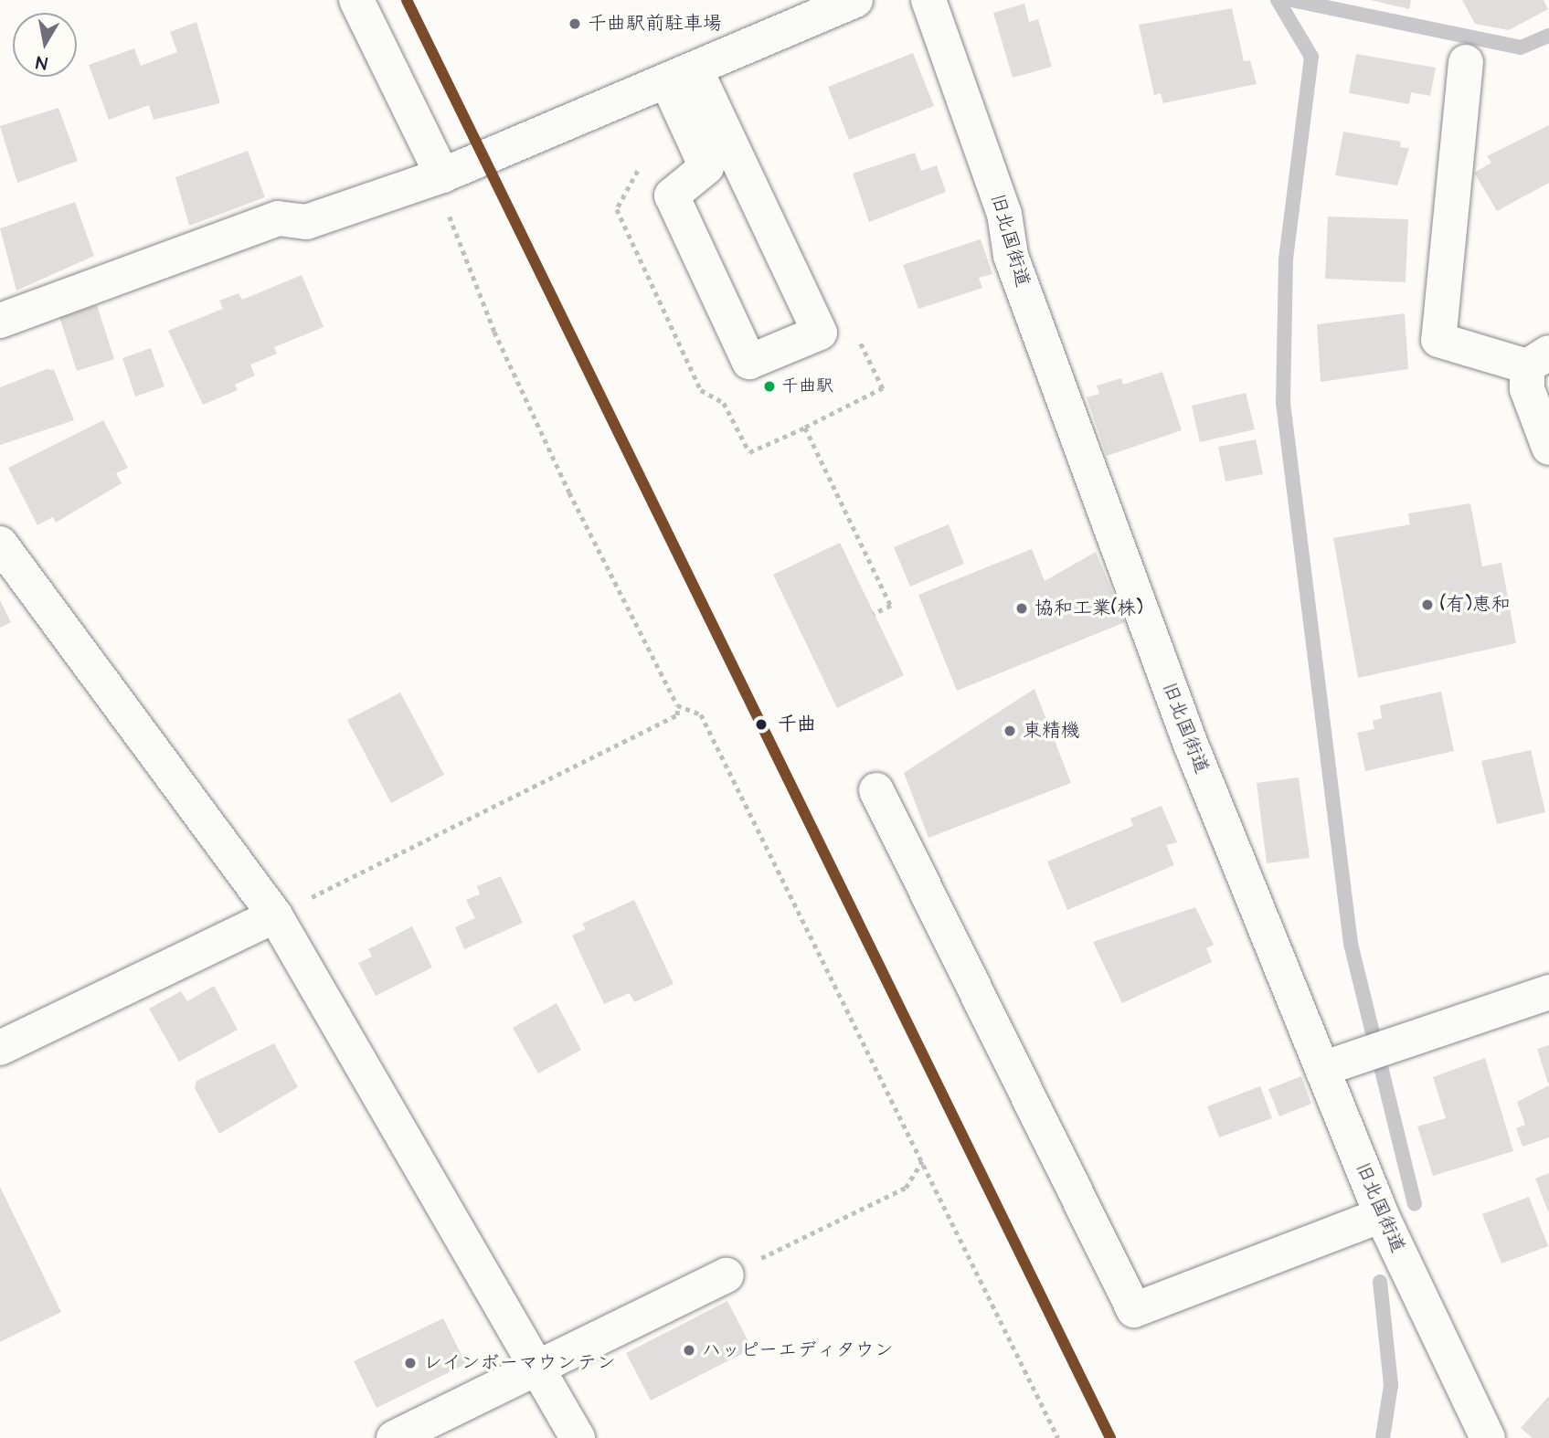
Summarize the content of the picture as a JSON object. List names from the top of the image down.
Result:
{
  "streets": {
    "street": ["旧北国街道"]
  },
  "places": [
    "千曲駅前駐車場",
    "千曲駅",
    "(有)恵和",
    "協和工業(株)",
    "千曲",
    "東精機",
    "ハッピーエディタウン",
    "レインボーマウンテン"
  ],
  "north": "bottom"
}
